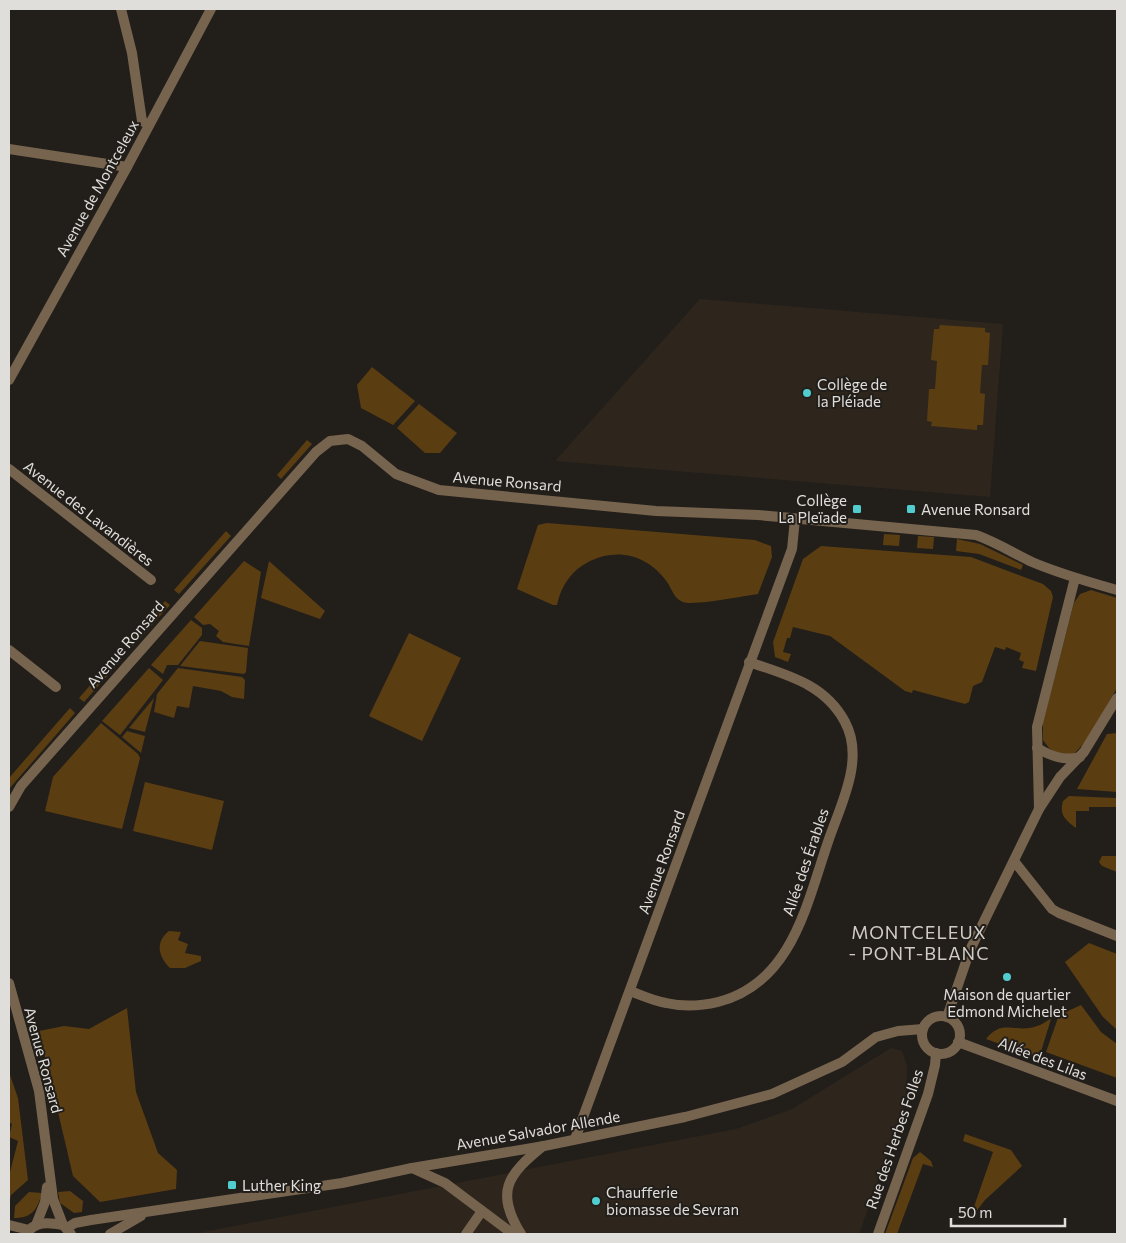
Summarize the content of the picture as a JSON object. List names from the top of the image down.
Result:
{
  "streets": {
    "street": [
      "Avenue de Montceleux",
      "Avenue Ronsard",
      "Avenue des Lavandières",
      "Allée des Érables",
      "Allée des Lilas",
      "Avenue Salvador Allende",
      "Rue des Herbes Folles"
    ]
  },
  "crossings": [
    ["Avenue Ronsard", "Allée des Érables"],
    ["Avenue Ronsard", "Avenue Salvador Allende"],
    ["Allée des Lilas", "Avenue Salvador Allende"],
    ["Allée des Lilas", "Rue des Herbes Folles"],
    ["Avenue Salvador Allende", "Rue des Herbes Folles"]
  ],
  "districts": ["MONTCELEUX - PONT-BLANC"],
  "places": {
    "other": ["Collège de la Pléiade", "Maison de quartier Edmond Michelet", "Chaufferie biomasse de Sevran"],
    "transit": ["Collège La Pleïade", "Avenue Ronsard", "Luther King"]
  },
  "scale_bar": "50 m"
}
